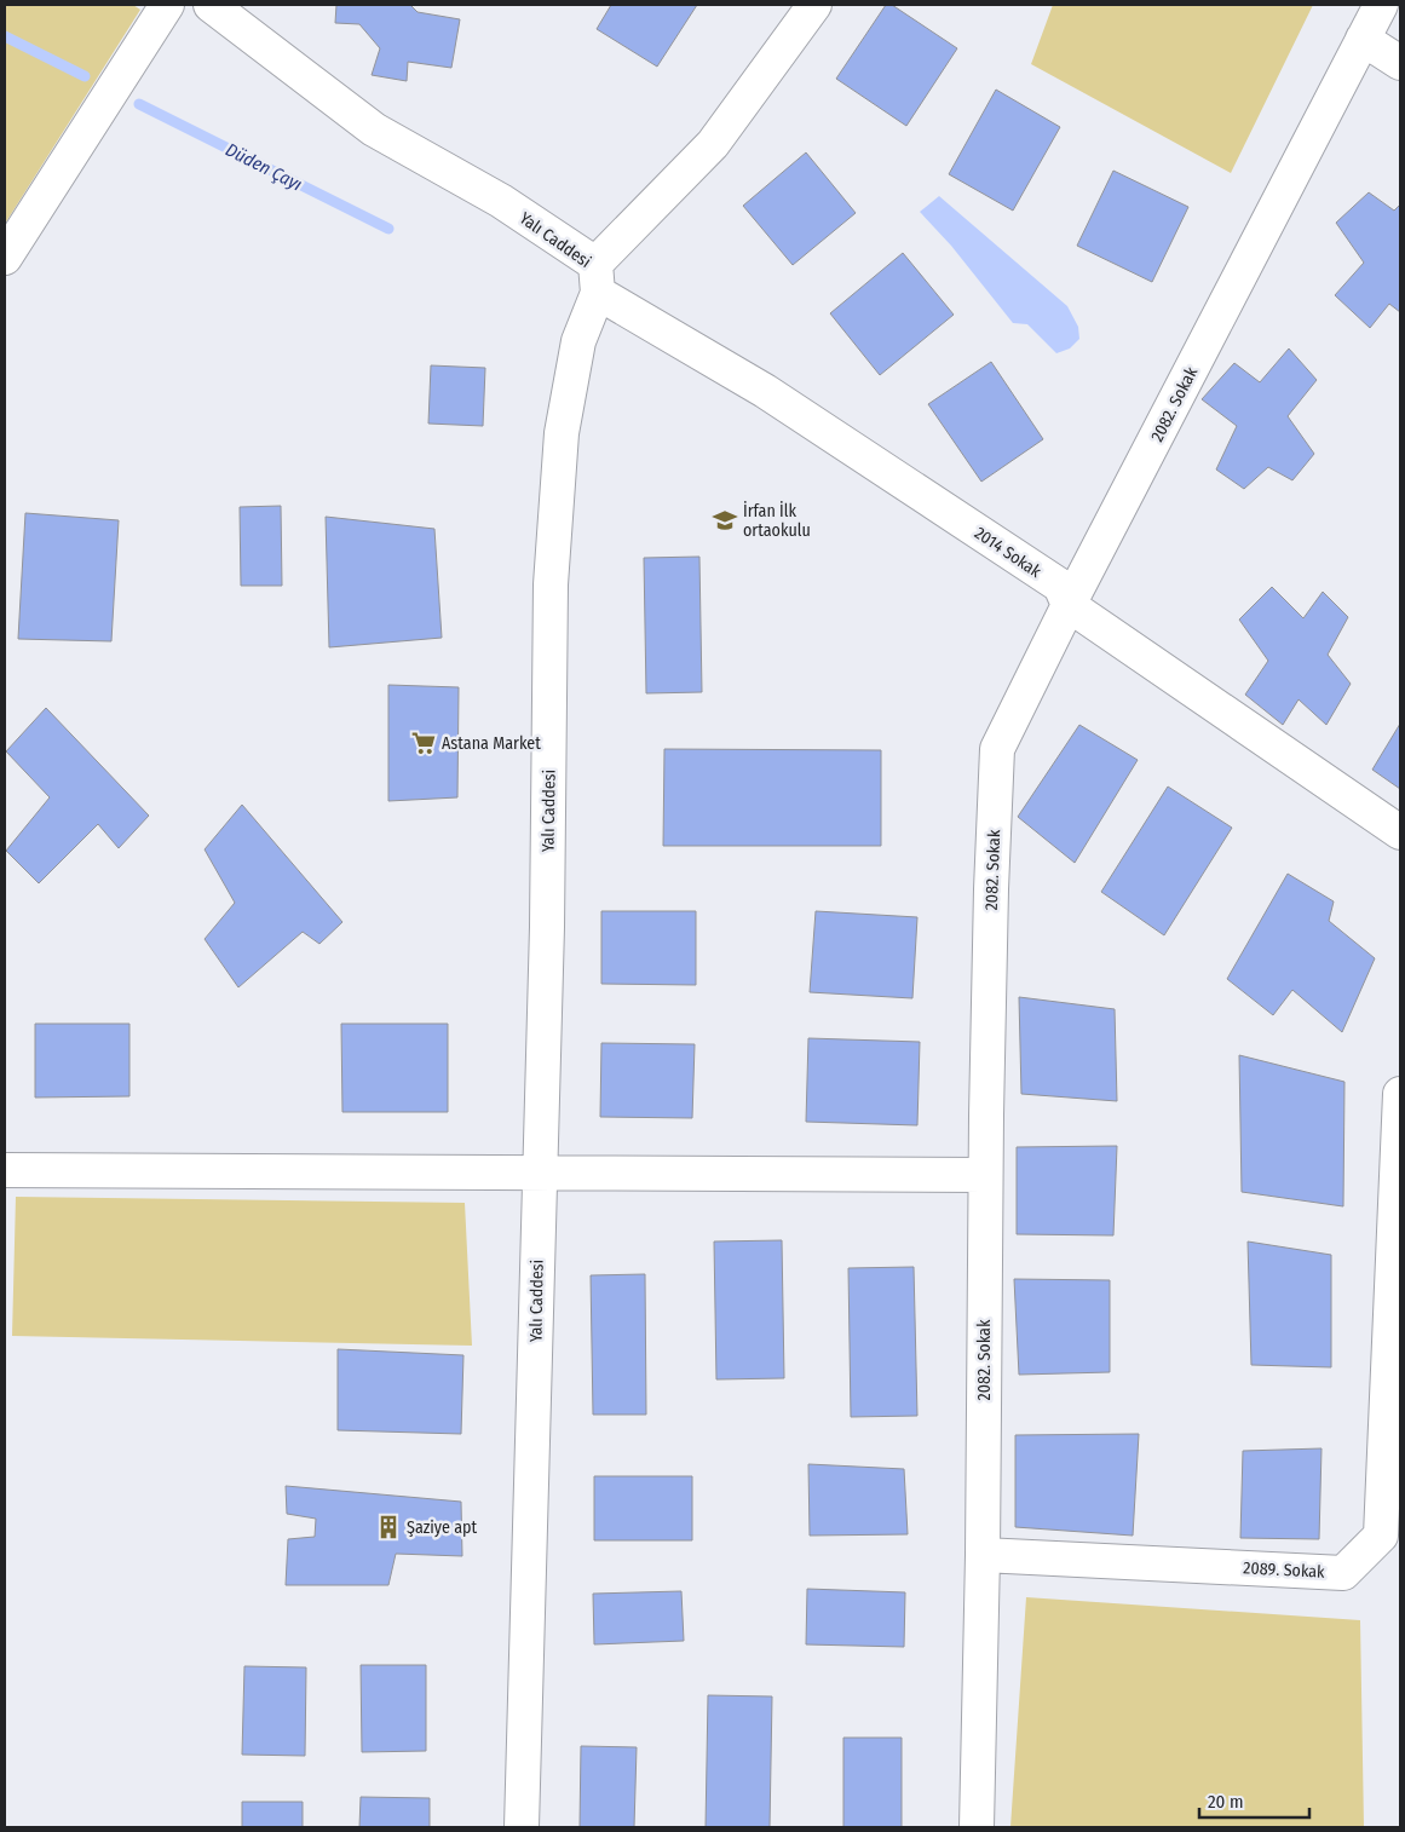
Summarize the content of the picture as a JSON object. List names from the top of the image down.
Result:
{
  "streets": {
    "street": [
      "Yalı Caddesi",
      "2082. Sokak",
      "2014 Sokak",
      "2089. Sokak"
    ]
  },
  "crossings": [
    ["Yalı Caddesi", "2014 Sokak"],
    ["2082. Sokak", "2014 Sokak"],
    ["2082. Sokak", "2089. Sokak"]
  ],
  "water": ["Düden Çayı"],
  "places": {
    "school or university": ["İrfan İlk ortaokulu"],
    "supermarket": ["Astana Market"],
    "building": ["Şaziye apt"]
  },
  "scale_bar": "20 m"
}
